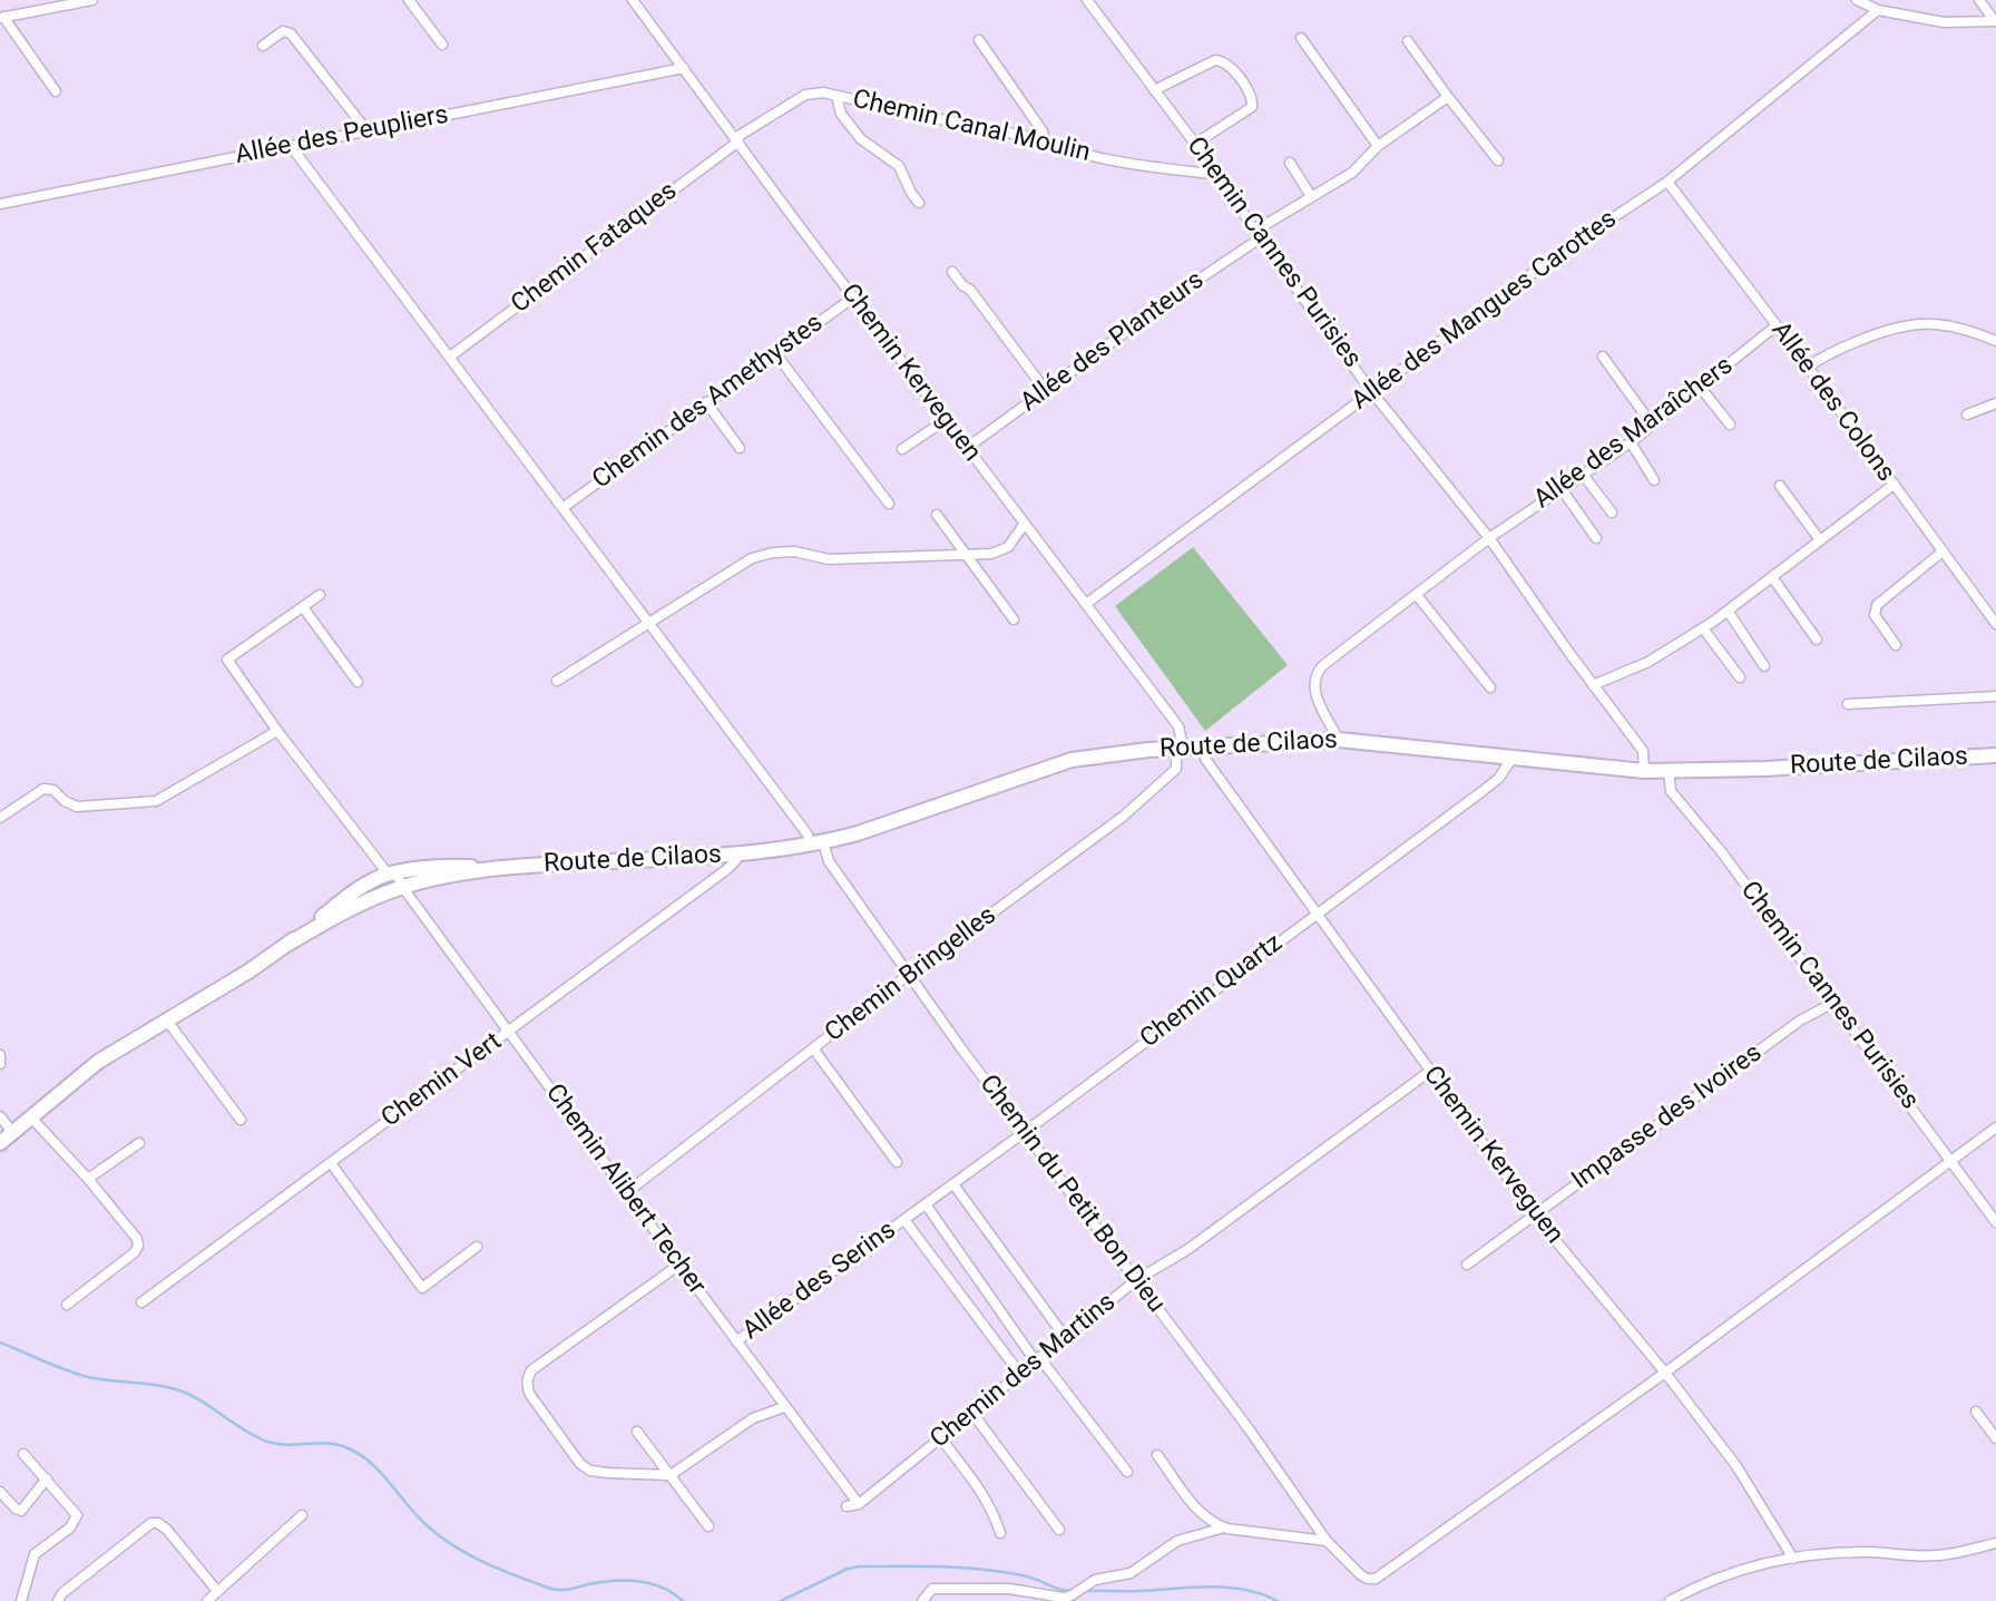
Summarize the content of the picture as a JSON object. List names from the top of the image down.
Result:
{
  "streets": {
    "main road": ["Route de Cilaos"],
    "street": [
      "Chemin Canal Moulin",
      "Allée des Peupliers",
      "Chemin Fataques",
      "Chemin Cannes Purisies",
      "Allée des Mangues Carottes",
      "Allée des Planteurs",
      "Chemin Kerveguen",
      "Chemin des Amethystes",
      "Allée des Colons",
      "Allée des Maraîchers",
      "Chemin Bringelles",
      "Chemin Quartz",
      "Chemin Vert",
      "Impasse des Ivoires",
      "Chemin Alibert Techer",
      "Chemin du Petit Bon Dieu",
      "Allée des Serins",
      "Chemin des Martins"
    ]
  },
  "crossings": [
    ["Chemin Canal Moulin", "Chemin Fataques"],
    ["Chemin Canal Moulin", "Chemin Cannes Purisies"],
    ["Chemin Canal Moulin", "Chemin Kerveguen"],
    ["Allée des Peupliers", "Chemin Kerveguen"],
    ["Allée des Peupliers", "Chemin du Petit Bon Dieu"],
    ["Chemin Fataques", "Chemin Kerveguen"],
    ["Chemin Fataques", "Chemin du Petit Bon Dieu"],
    ["Chemin Cannes Purisies", "Allée des Mangues Carottes"],
    ["Chemin Cannes Purisies", "Allée des Planteurs"],
    ["Chemin Cannes Purisies", "Allée des Maraîchers"],
    ["Chemin Cannes Purisies", "Route de Cilaos"],
    ["Chemin Cannes Purisies", "Impasse des Ivoires"],
    ["Allée des Mangues Carottes", "Chemin Kerveguen"],
    ["Allée des Mangues Carottes", "Allée des Colons"],
    ["Allée des Planteurs", "Chemin Kerveguen"],
    ["Chemin Kerveguen", "Chemin des Amethystes"],
    ["Chemin Kerveguen", "Route de Cilaos"],
    ["Chemin Kerveguen", "Chemin Bringelles"],
    ["Chemin Kerveguen", "Chemin Quartz"],
    ["Chemin Kerveguen", "Impasse des Ivoires"],
    ["Chemin Kerveguen", "Chemin du Petit Bon Dieu"],
    ["Chemin Kerveguen", "Chemin des Martins"],
    ["Chemin des Amethystes", "Chemin du Petit Bon Dieu"],
    ["Allée des Colons", "Allée des Maraîchers"],
    ["Allée des Maraîchers", "Route de Cilaos"],
    ["Route de Cilaos", "Chemin Bringelles"],
    ["Route de Cilaos", "Chemin Quartz"],
    ["Route de Cilaos", "Chemin Vert"],
    ["Route de Cilaos", "Chemin Alibert Techer"],
    ["Route de Cilaos", "Chemin du Petit Bon Dieu"],
    ["Chemin Bringelles", "Chemin Alibert Techer"],
    ["Chemin Bringelles", "Chemin du Petit Bon Dieu"],
    ["Chemin Quartz", "Chemin du Petit Bon Dieu"],
    ["Chemin Quartz", "Allée des Serins"],
    ["Chemin Vert", "Chemin Alibert Techer"],
    ["Chemin Alibert Techer", "Allée des Serins"],
    ["Chemin Alibert Techer", "Chemin des Martins"],
    ["Chemin du Petit Bon Dieu", "Chemin des Martins"]
  ]
}
